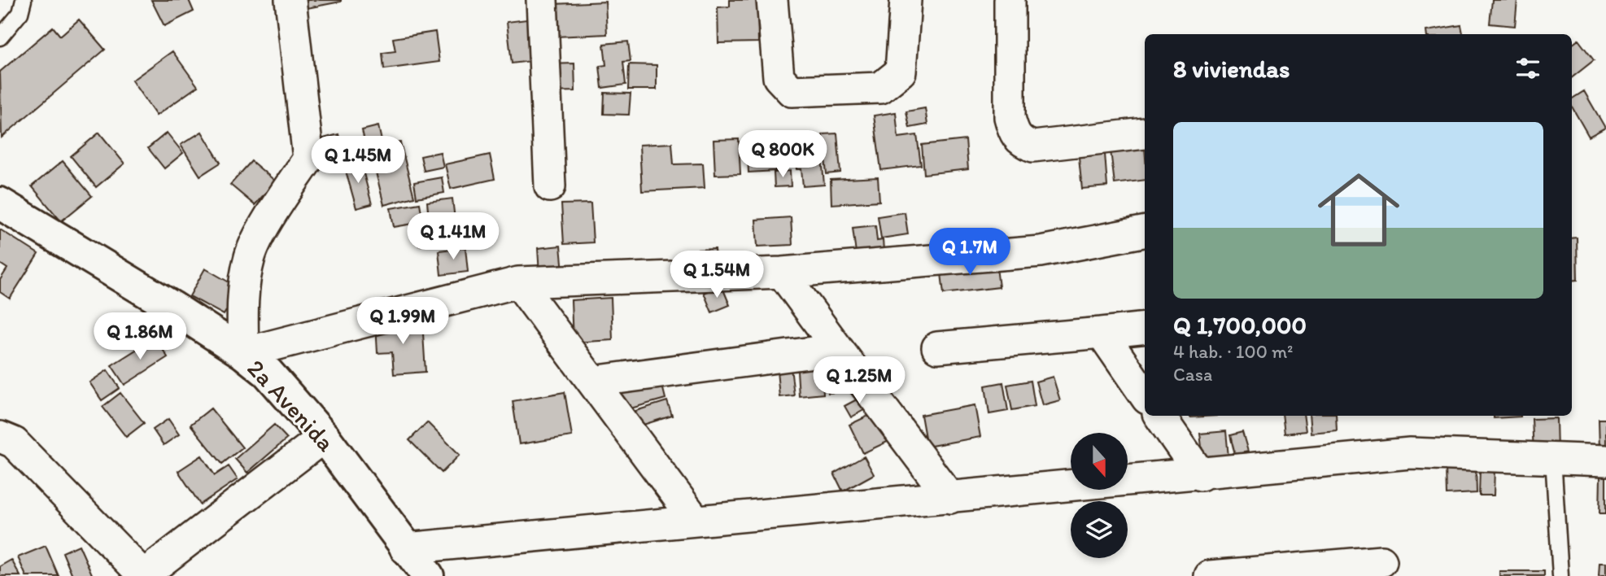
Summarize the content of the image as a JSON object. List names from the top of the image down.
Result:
{
  "streets": {
    "street": ["2a Avenida"]
  },
  "north": "bottom",
  "page": {
    "heading": "8 viviendas",
    "list": [
      {
        "name": "Q 1,700,000",
        "note": "4 hab. · 100 m² · Casa"
      }
    ],
    "price": [
      "Q 800K",
      "Q 1.45M",
      "Q 1.41M",
      "Q 1.7M",
      "Q 1.54M",
      "Q 1.99M",
      "Q 1.86M",
      "Q 1.25M"
    ]
  }
}
